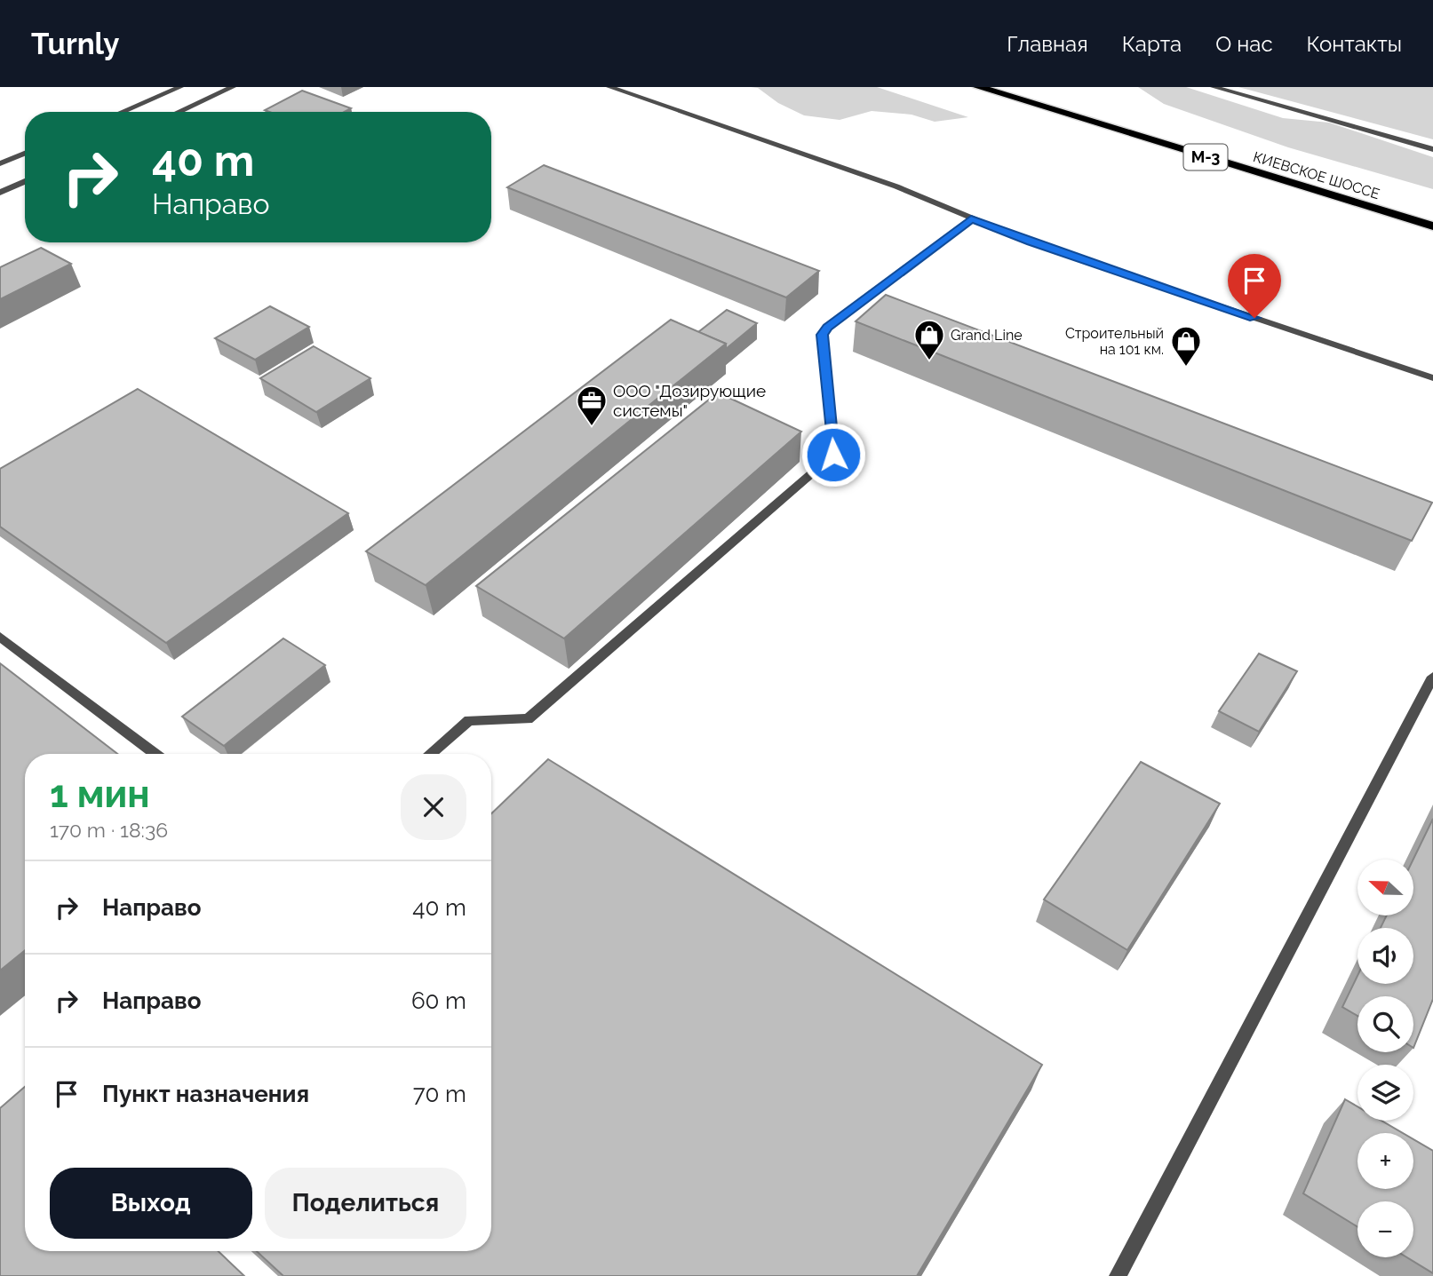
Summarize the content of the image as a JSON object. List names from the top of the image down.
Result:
{
  "streets": {
    "highway": ["М-3", "КИЕВСКОЕ ШОССЕ"]
  },
  "places": {
    "shop": ["Grand Line", "Строительный на 101 км."],
    "office": ["ООО \"Дозирующие системы\""]
  },
  "north": "left",
  "page": {
    "header": "Turnly",
    "nav": [
      "Главная",
      "Карта",
      "О нас",
      "Контакты"
    ],
    "turn": ["40 m", "Направо"],
    "heading": ["1 мин", "170 m · 18:36"],
    "map_buttons": ["+", "−"],
    "list": [
      {
        "name": "Направо",
        "value": "40 m"
      },
      {
        "name": "Направо",
        "value": "60 m"
      },
      {
        "name": "Пункт назначения",
        "value": "70 m"
      }
    ],
    "buttons": ["Выход", "Поделиться"]
  }
}
